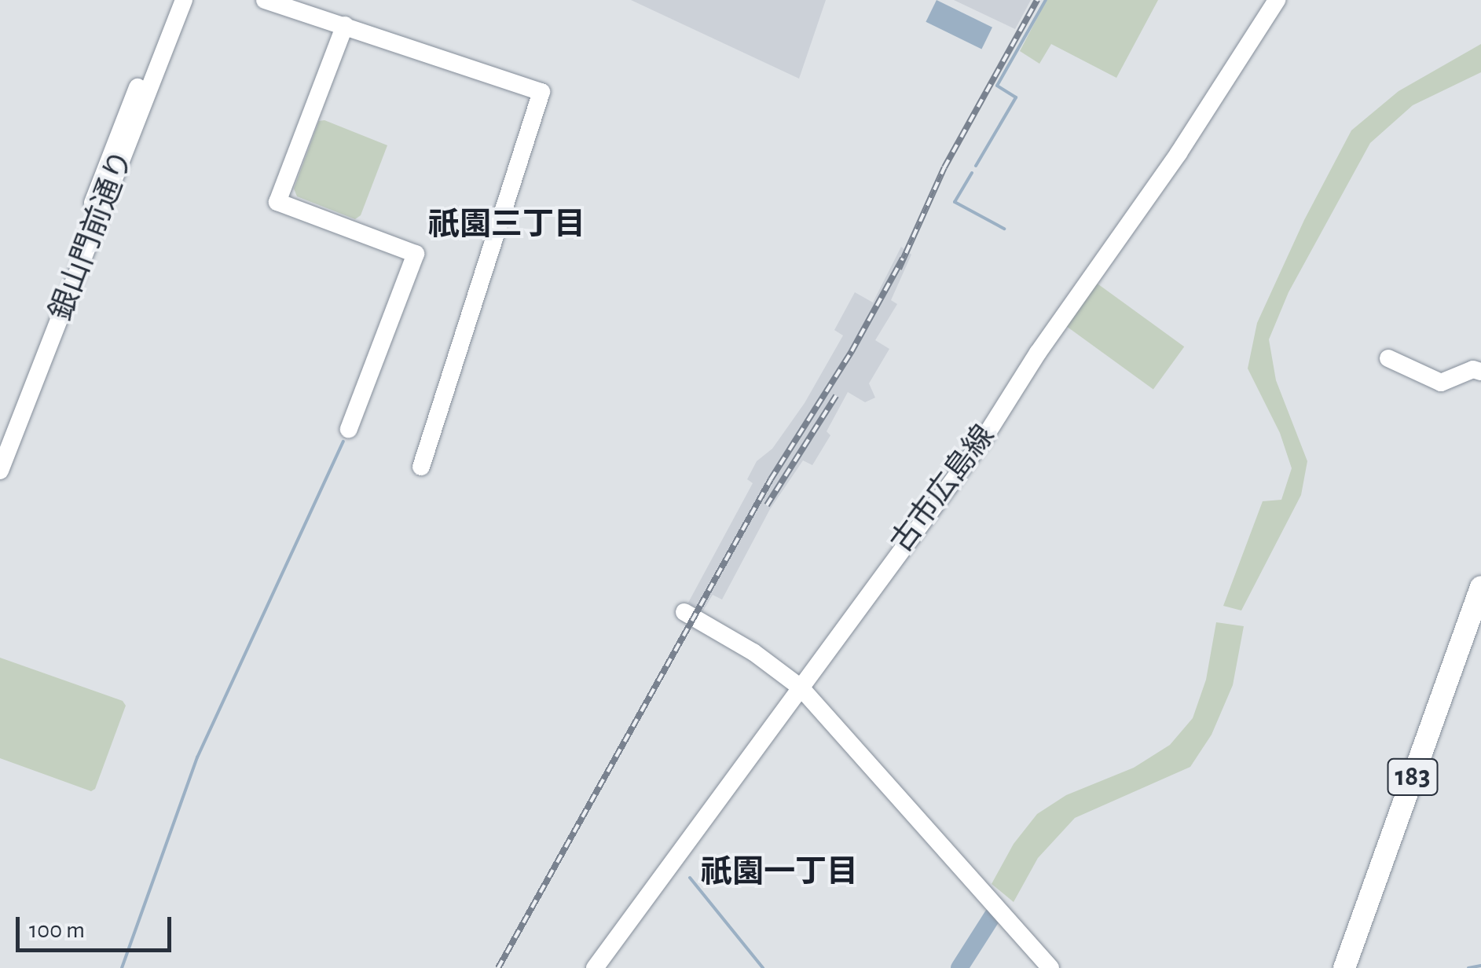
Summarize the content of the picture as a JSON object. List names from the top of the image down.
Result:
{
  "streets": {
    "highway": ["183"],
    "street": ["銀山門前通り", "古市広島線"]
  },
  "districts": ["祇園三丁目", "祇園一丁目"],
  "scale_bar": "100 m"
}
